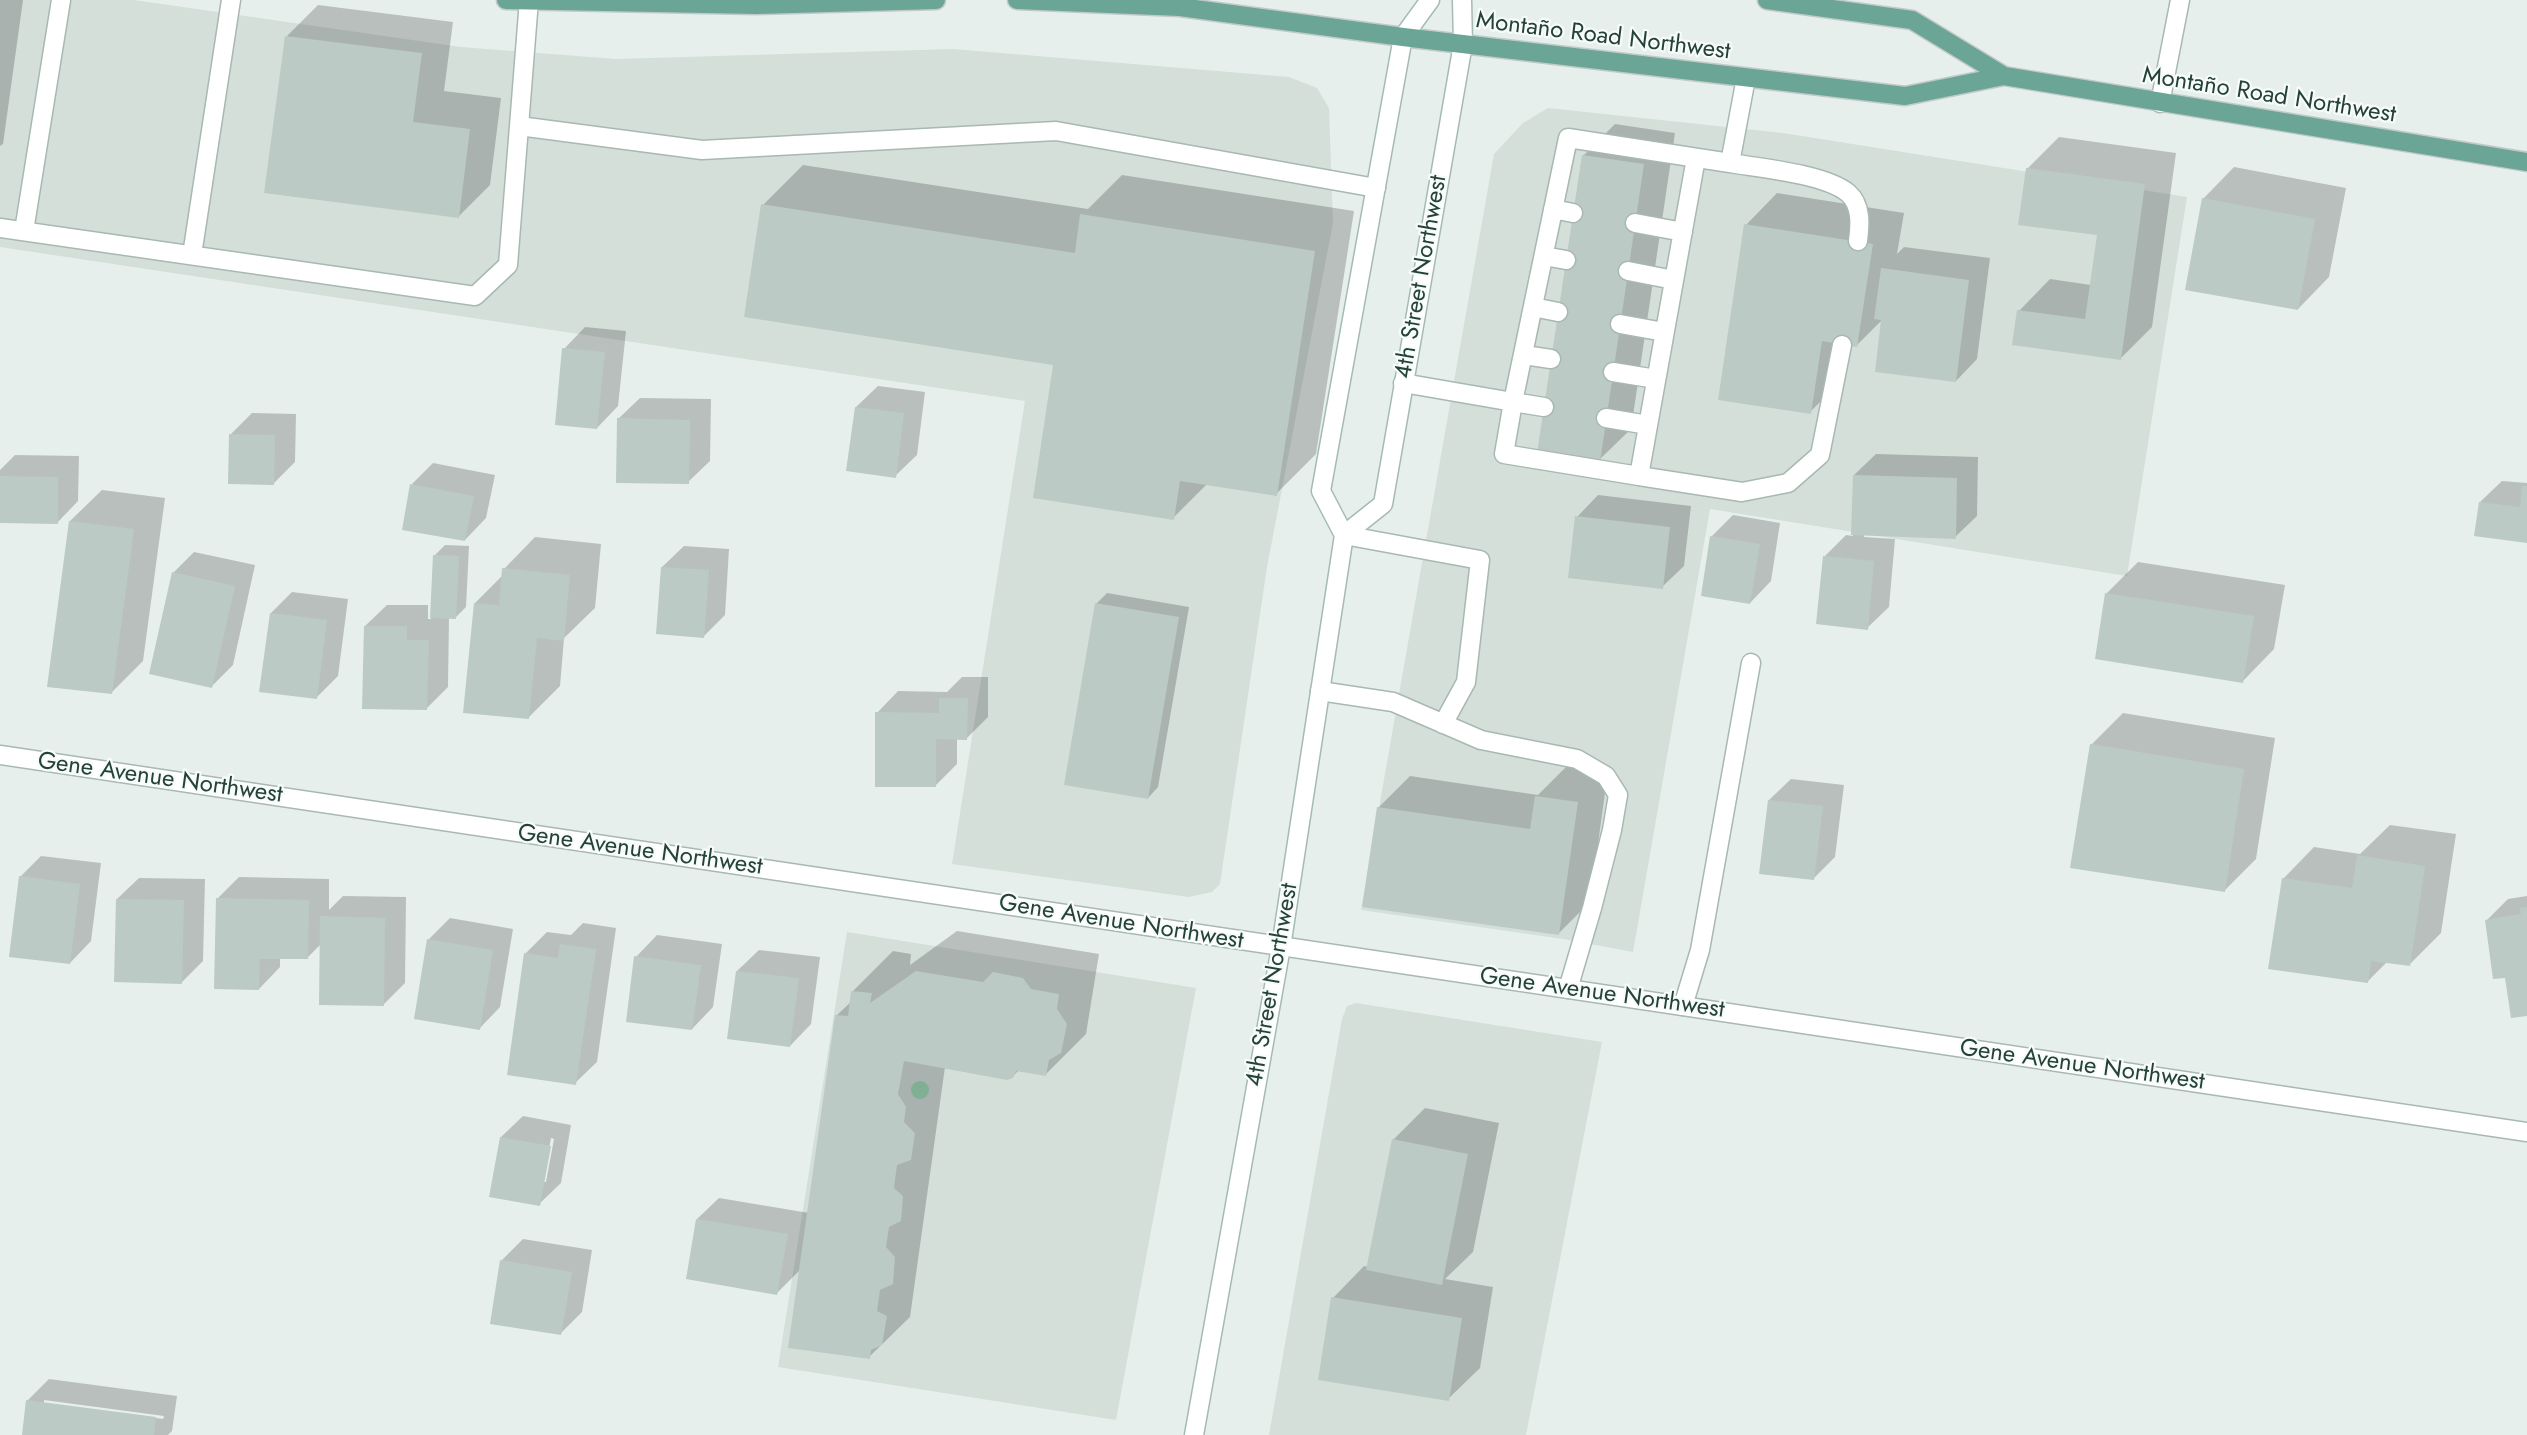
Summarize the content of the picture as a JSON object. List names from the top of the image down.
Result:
{
  "streets": {
    "main road": ["Montaño Road Northwest"],
    "street": ["4th Street Northwest", "Gene Avenue Northwest"]
  },
  "crossings": [
    ["Montaño Road Northwest", "4th Street Northwest"],
    ["4th Street Northwest", "Gene Avenue Northwest"]
  ]
}
